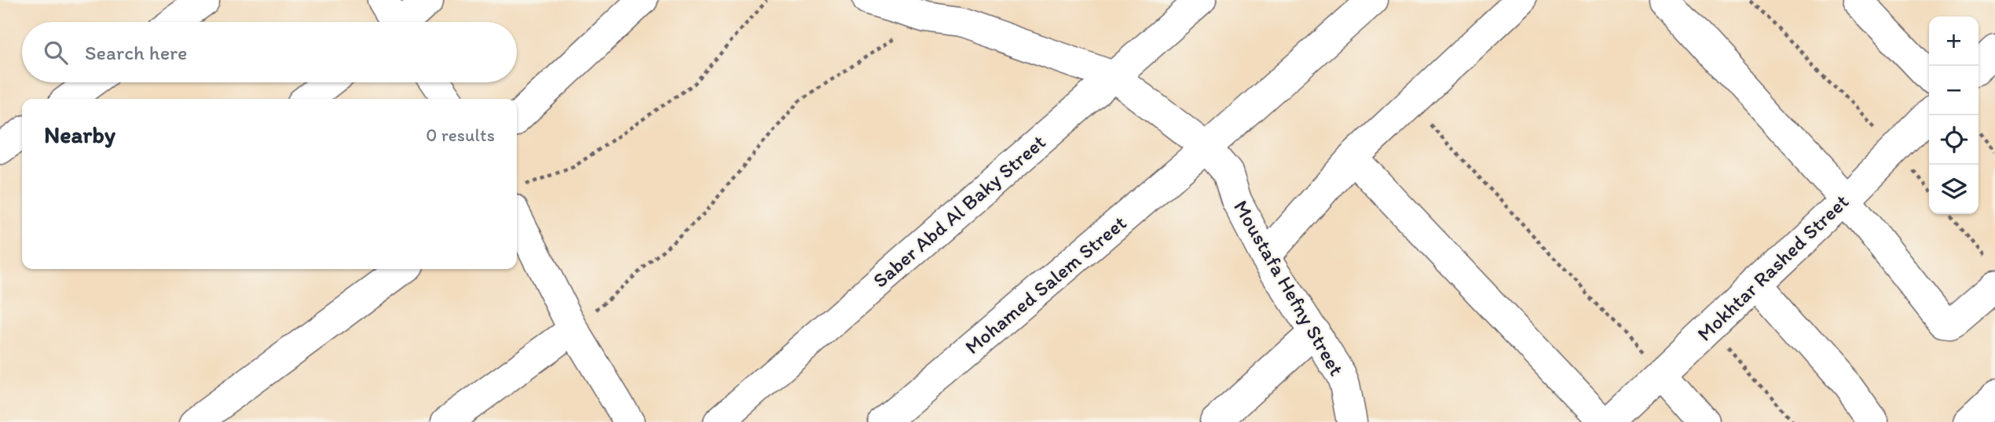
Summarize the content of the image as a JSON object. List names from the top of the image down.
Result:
{
  "streets": {
    "street": [
      "Saber Abd Al Baky Street",
      "Mokhtar Rashed Street",
      "Mohamed Salem Street",
      "Moustafa Hefny Street"
    ]
  },
  "crossings": [
    ["Saber Abd Al Baky Street", "Moustafa Hefny Street"],
    ["Mohamed Salem Street", "Moustafa Hefny Street"]
  ],
  "page": {
    "map_buttons": ["+", "−"],
    "search": "Search here",
    "heading": ["Nearby", "0 results"]
  }
}
